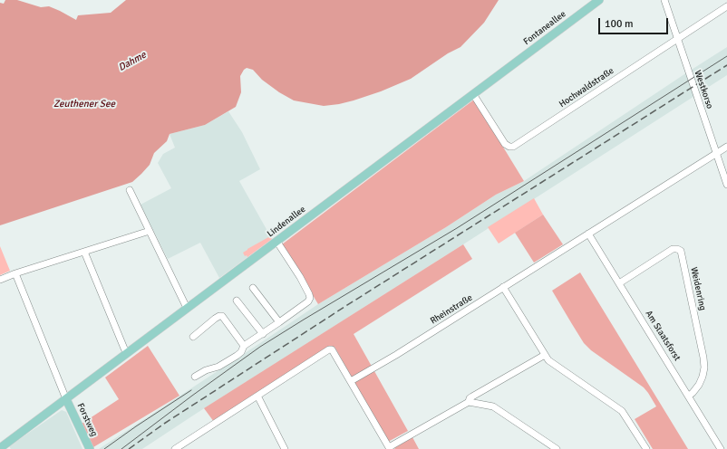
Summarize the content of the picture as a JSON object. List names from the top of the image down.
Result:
{
  "streets": {
    "main road": ["Fontaneallee", "Lindenallee", "Forstweg"],
    "street": [
      "Hochwaldstraße",
      "Westkorso",
      "Weidenring",
      "Rheinstraße",
      "Am Staatsforst"
    ]
  },
  "crossings": [
    ["Fontaneallee", "Lindenallee"],
    ["Hochwaldstraße", "Westkorso"],
    ["Hochwaldstraße", "Lindenallee"],
    ["Westkorso", "Rheinstraße"],
    ["Lindenallee", "Forstweg"],
    ["Weidenring", "Am Staatsforst"],
    ["Rheinstraße", "Am Staatsforst"]
  ],
  "water": ["Dahme", "Zeuthener See"],
  "scale_bar": "100 m"
}
